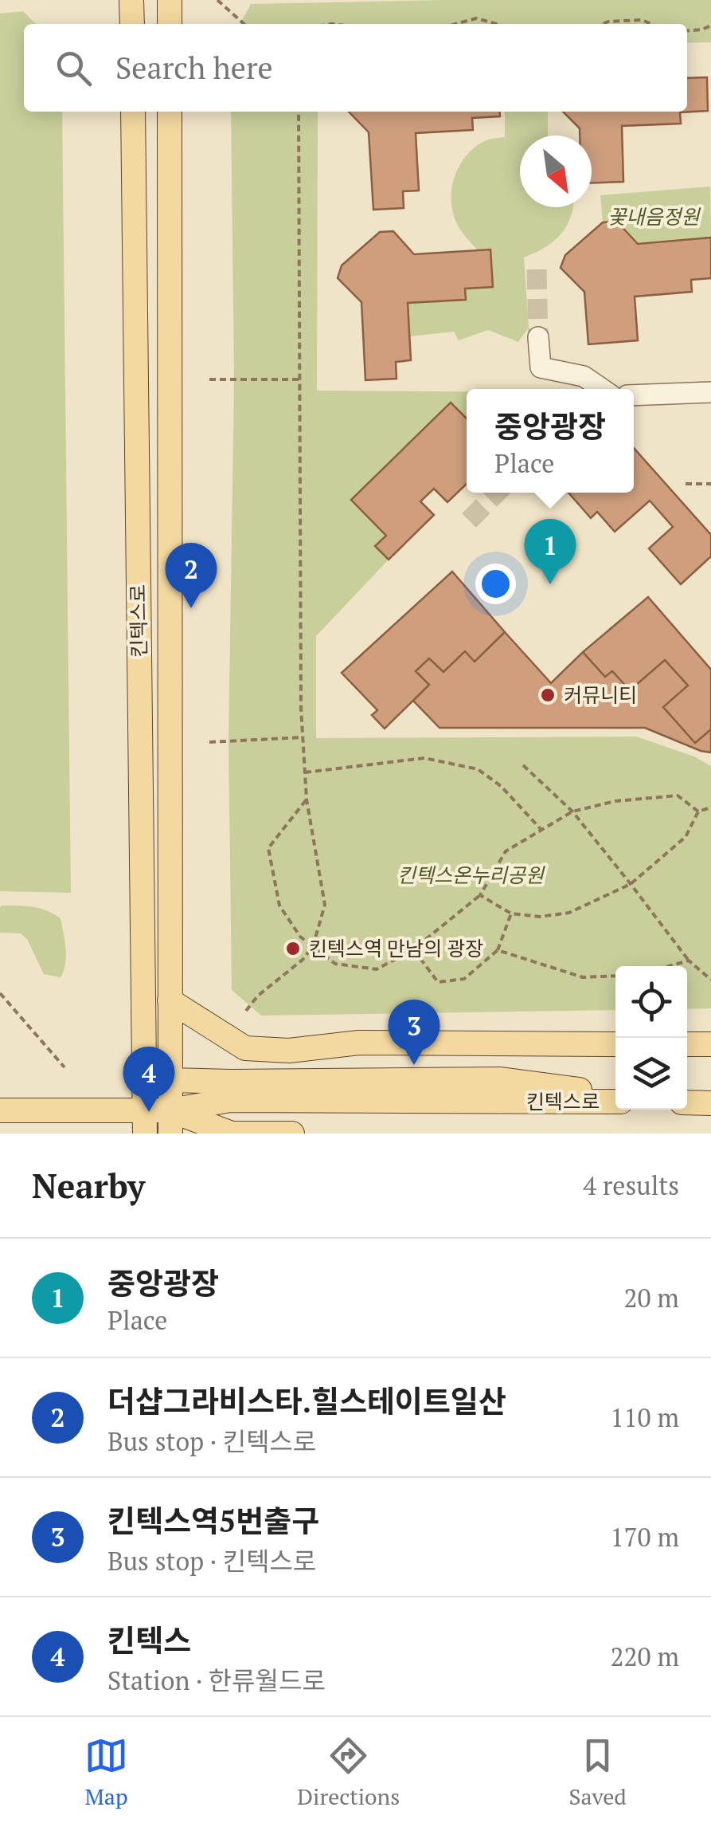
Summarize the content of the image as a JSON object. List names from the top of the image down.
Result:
{
  "streets": {
    "main road": ["킨텍스로"]
  },
  "parks": ["꽃내음정원", "킨텍스온누리공원"],
  "places": ["커뮤니티", "킨텍스역 만남의 광장"],
  "north": "bottom right",
  "page": {
    "search": "Search here",
    "popup": ["중앙광장", "Place"],
    "pins": [
      "1",
      "2",
      "3",
      "4"
    ],
    "heading": ["Nearby", "4 results"],
    "list": [
      {
        "mark": "1",
        "name": "중앙광장",
        "note": "Place",
        "value": "20 m"
      },
      {
        "mark": "2",
        "name": "더샵그라비스타.힐스테이트일산",
        "note": "Bus stop · 킨텍스로",
        "value": "110 m"
      },
      {
        "mark": "3",
        "name": "킨텍스역5번출구",
        "note": "Bus stop · 킨텍스로",
        "value": "170 m"
      },
      {
        "mark": "4",
        "name": "킨텍스",
        "note": "Station · 한류월드로",
        "value": "220 m"
      }
    ],
    "nav": ["Map", "Directions", "Saved"]
  }
}
